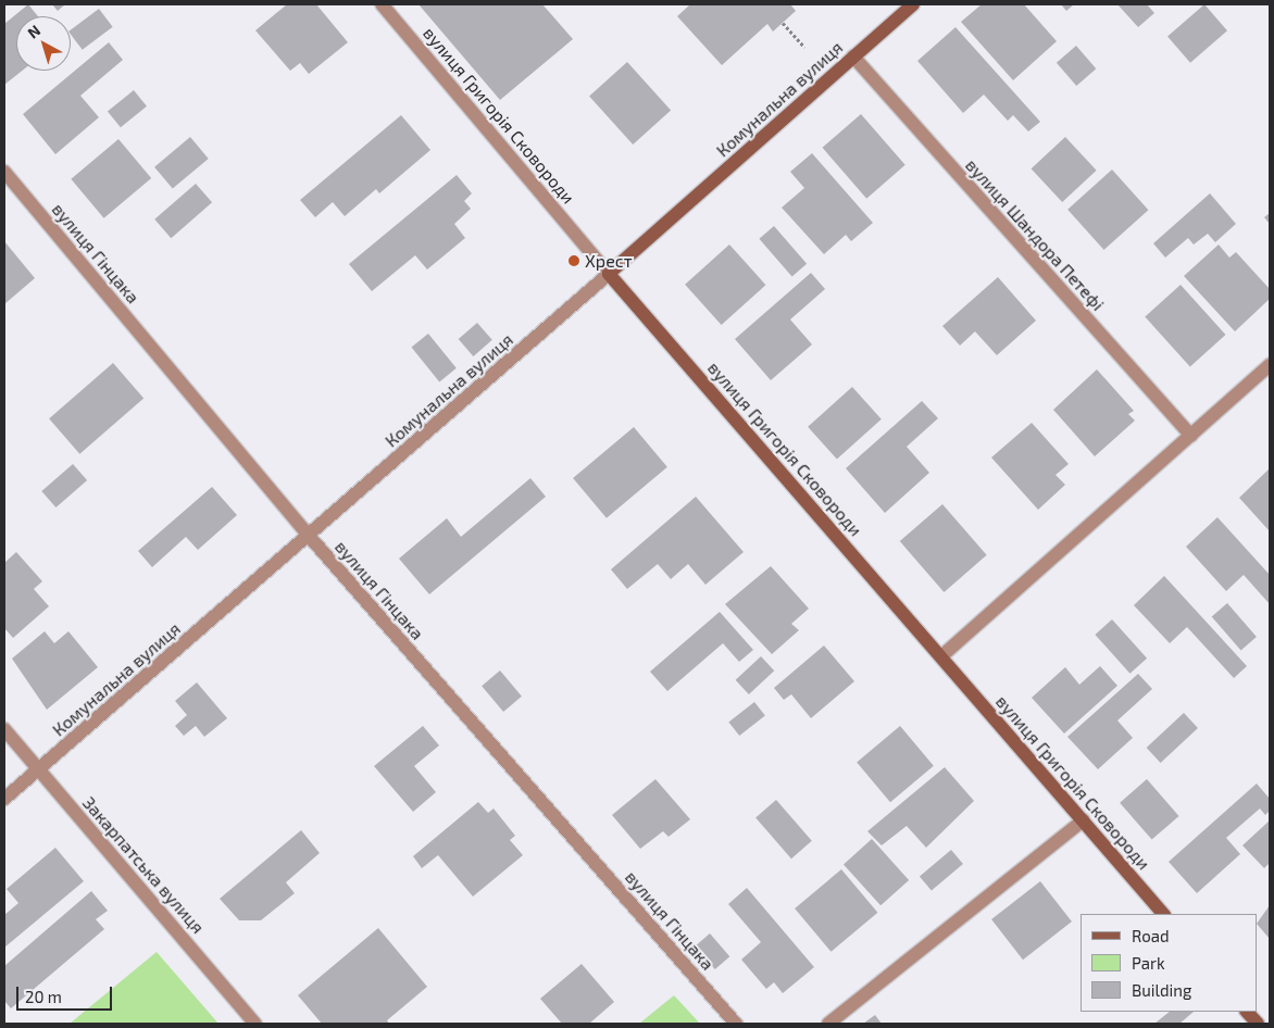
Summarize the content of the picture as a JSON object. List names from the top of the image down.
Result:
{
  "streets": {
    "main road": ["Комунальна вулиця", "вулиця Григорія Сковороди"],
    "street": ["вулиця Шандора Петефі", "вулиця Гінцака", "Закарпатська вулиця"]
  },
  "crossings": [
    ["Комунальна вулиця", "вулиця Григорія Сковороди"],
    ["Комунальна вулиця", "вулиця Шандора Петефі"],
    ["Комунальна вулиця", "вулиця Гінцака"],
    ["Комунальна вулиця", "Закарпатська вулиця"]
  ],
  "places": ["Хрест"],
  "legend": ["Road", "Park", "Building"],
  "scale_bar": "20 m",
  "north": "top left"
}
